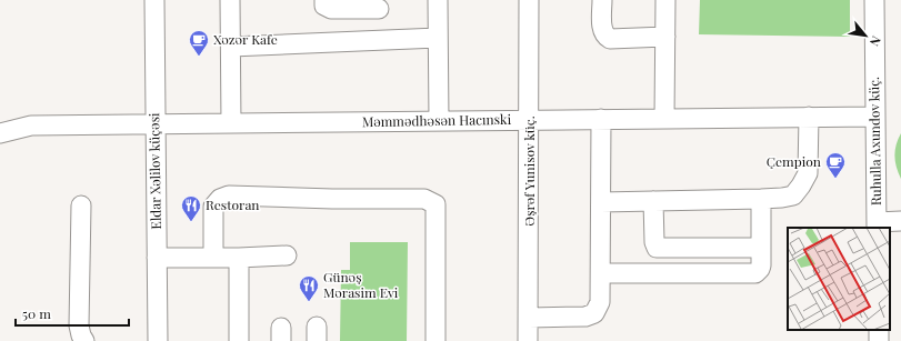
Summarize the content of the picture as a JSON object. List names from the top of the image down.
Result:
{
  "streets": {
    "street": [
      "Məmmədhəsən Hacınski",
      "Ruhulla Axundov küç.",
      "Eldar Xəlilov küçəsi",
      "Əşrəf Yunisov küç."
    ]
  },
  "crossings": [
    ["Məmmədhəsən Hacınski", "Ruhulla Axundov küç."],
    ["Məmmədhəsən Hacınski", "Eldar Xəlilov küçəsi"],
    ["Məmmədhəsən Hacınski", "Əşrəf Yunisov küç."]
  ],
  "places": {
    "cafe": ["Xəzər Kafe", "Çempion"],
    "restaurant": ["Restoran", "Günəş Mərasim Evi"]
  },
  "scale_bar": "50 m",
  "north": "bottom right"
}
